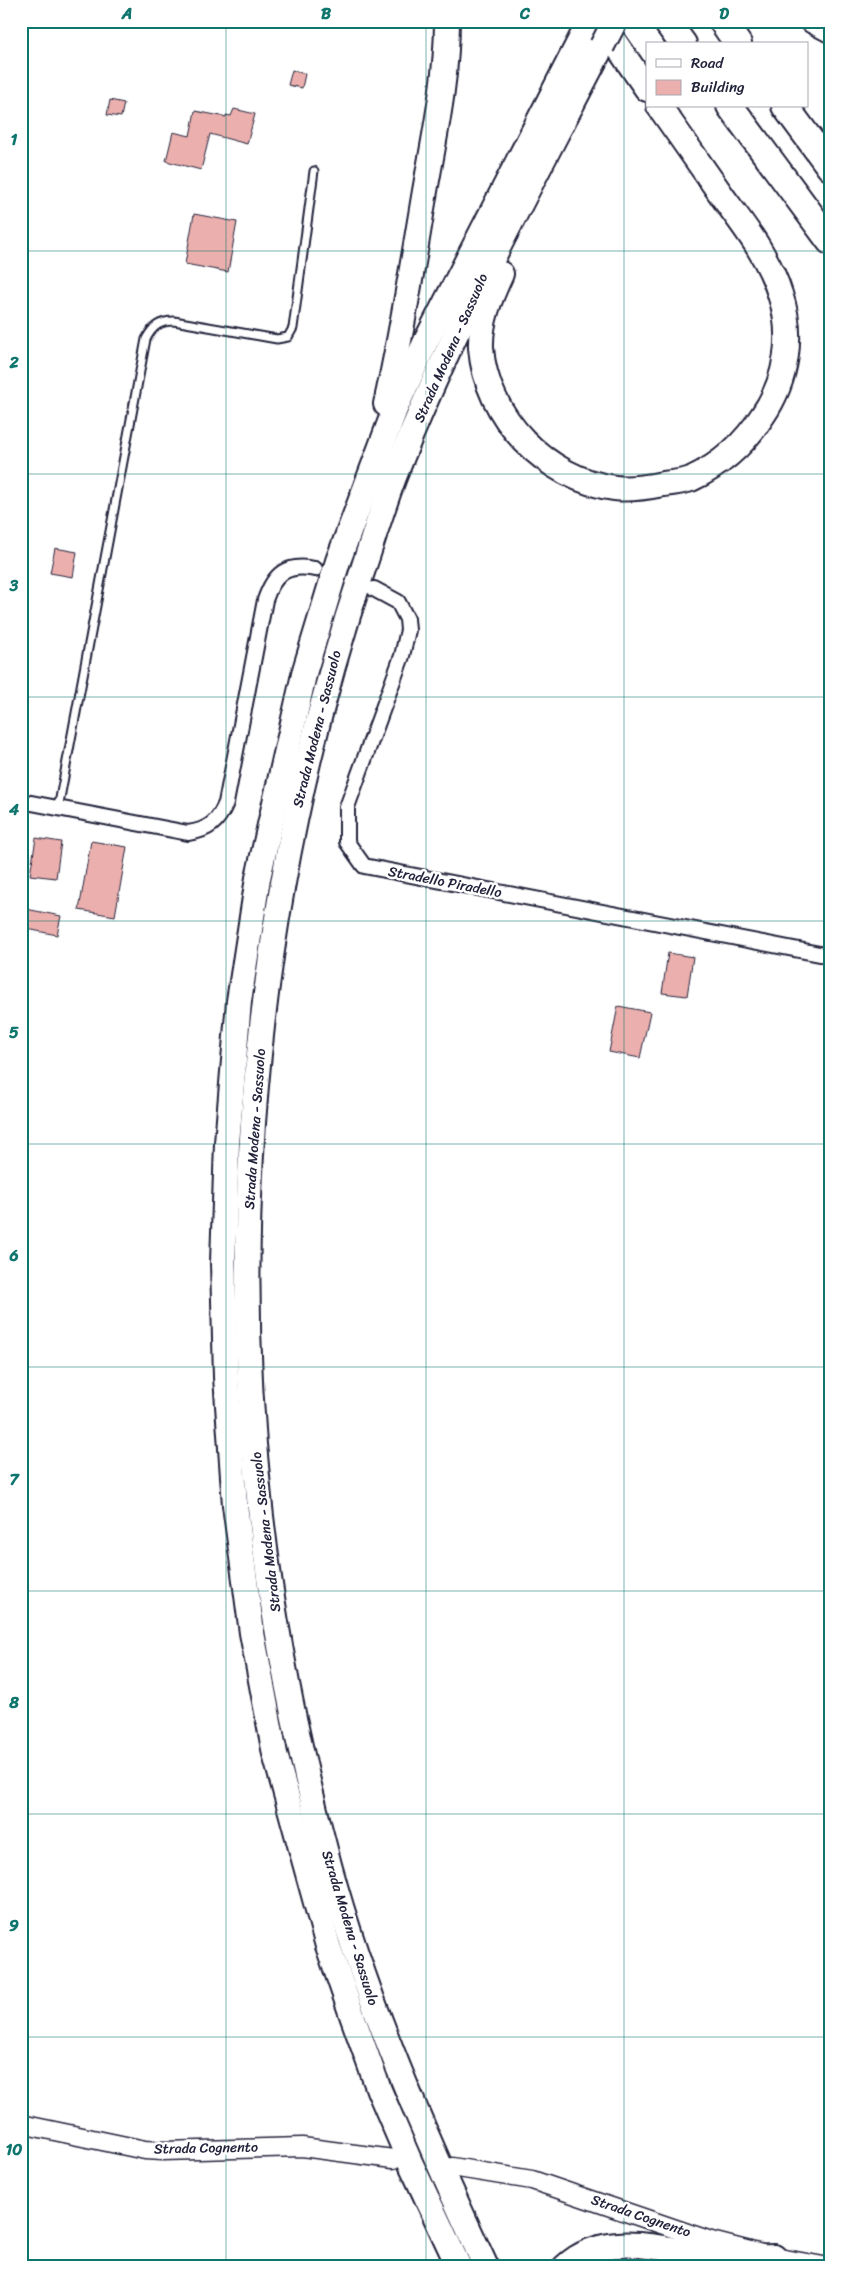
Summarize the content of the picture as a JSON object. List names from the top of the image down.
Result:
{
  "streets": {
    "highway": ["Strada Modena - Sassuolo"],
    "street": ["Stradello Piradello", "Strada Cognento"]
  },
  "legend": ["Road", "Building"],
  "grid": {
    "columns": [
      "A",
      "B",
      "C",
      "D"
    ],
    "rows": [
      "1",
      "2",
      "3",
      "4",
      "5",
      "6",
      "7",
      "8",
      "9",
      "10"
    ]
  }
}
